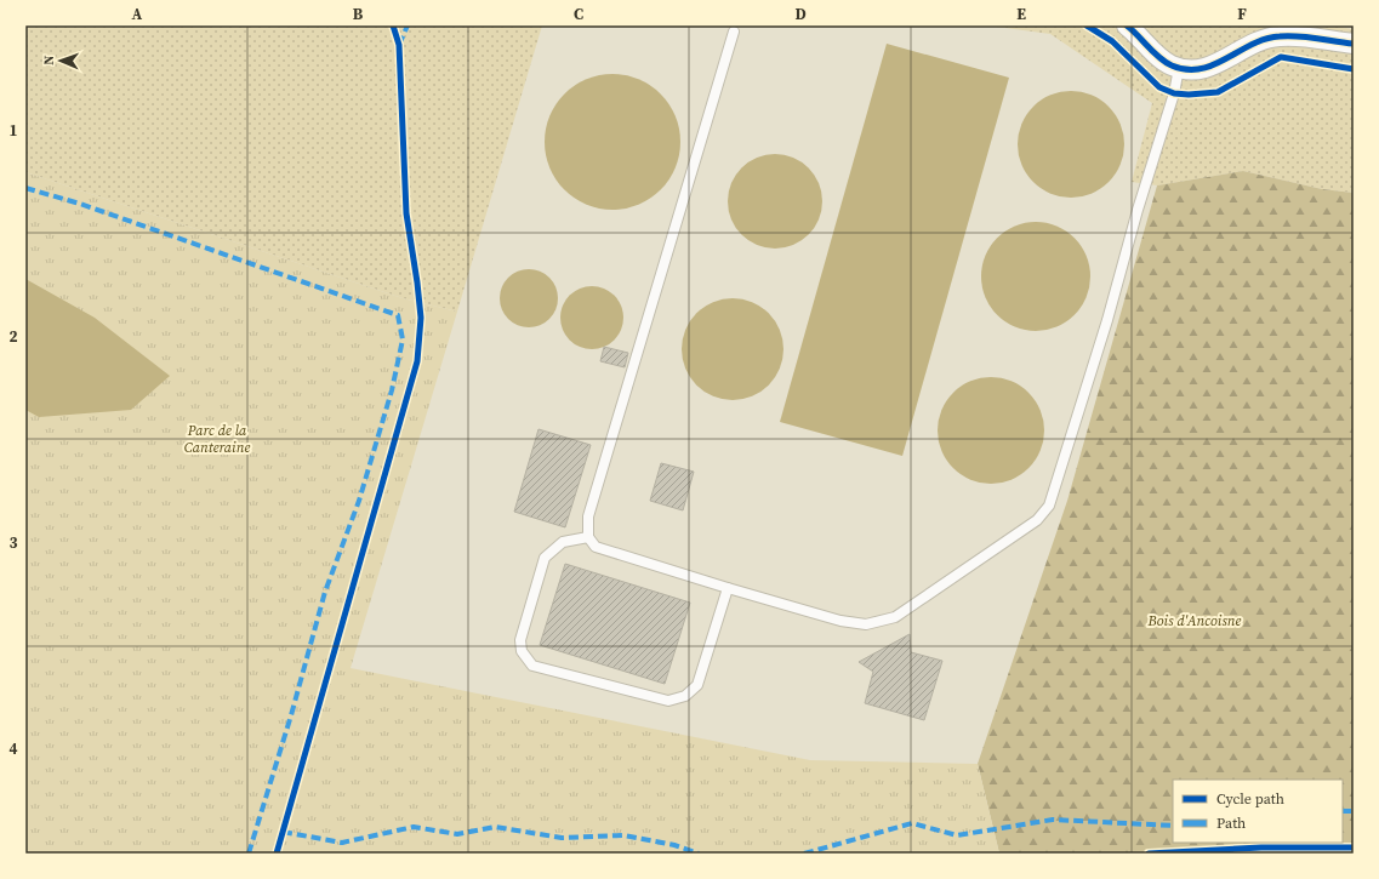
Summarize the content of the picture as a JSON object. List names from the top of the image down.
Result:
{
  "parks": ["Parc de la Canteraine", "Bois d'Ancoisne"],
  "legend": ["Cycle path", "Path"],
  "north": "left",
  "grid": {
    "columns": [
      "A",
      "B",
      "C",
      "D",
      "E",
      "F"
    ],
    "rows": [
      "1",
      "2",
      "3",
      "4"
    ]
  }
}
